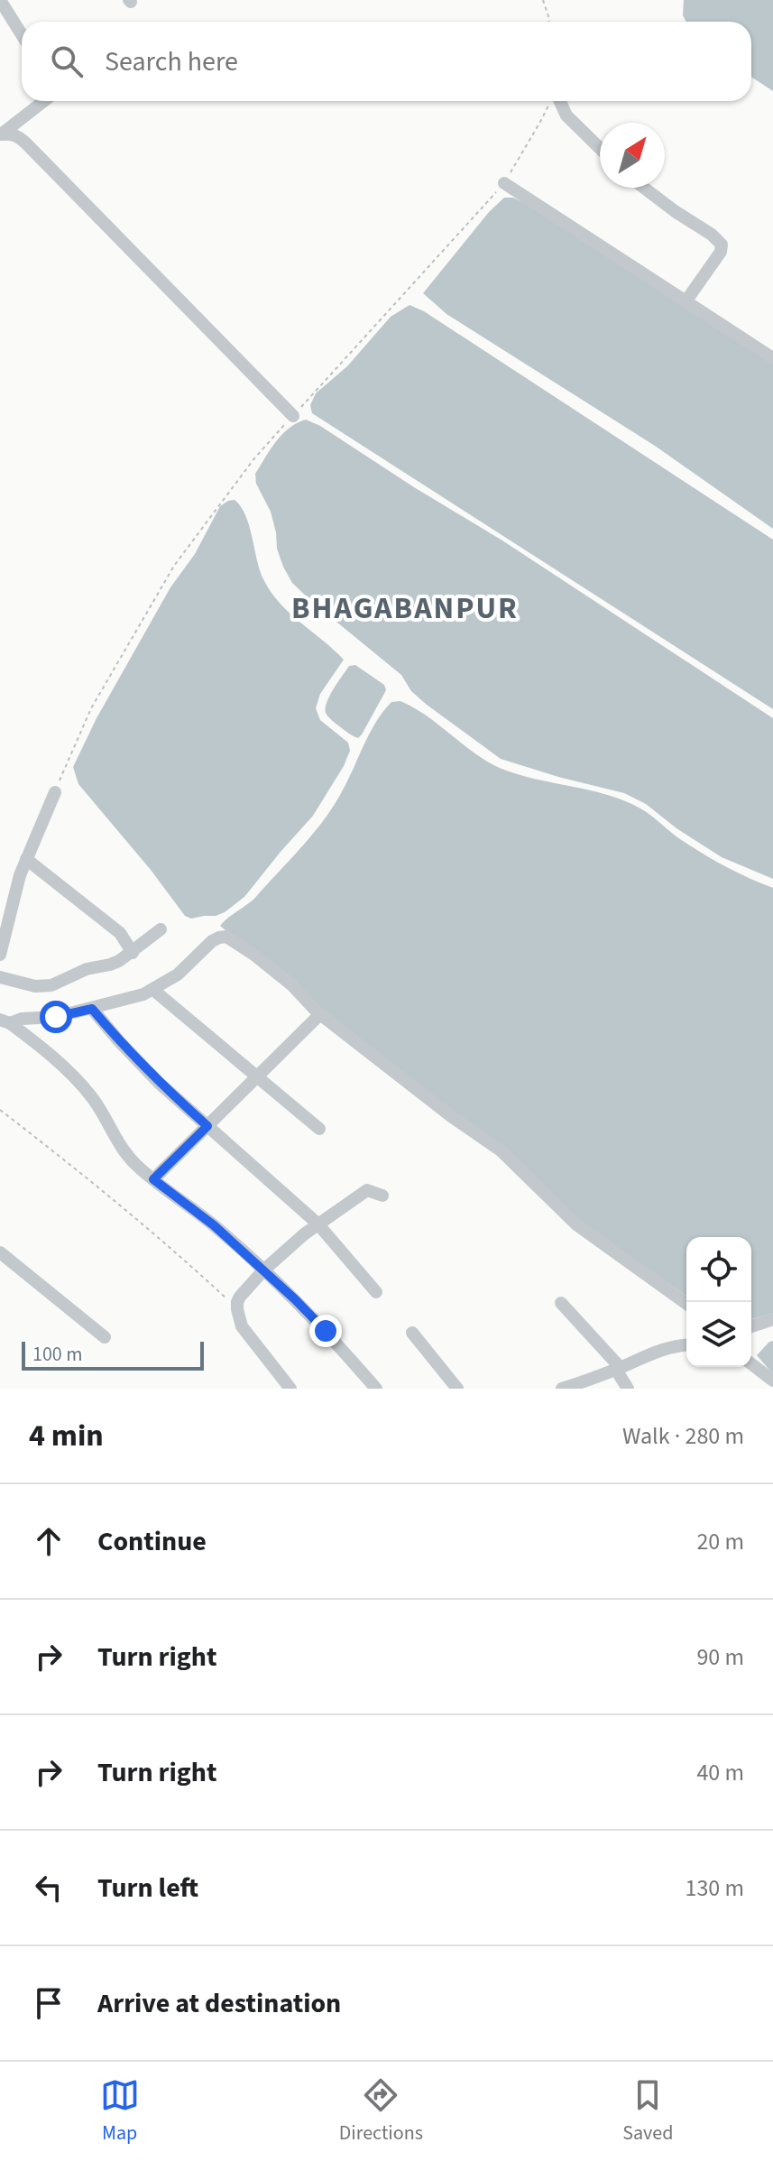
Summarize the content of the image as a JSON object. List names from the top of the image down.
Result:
{
  "districts": ["BHAGABANPUR"],
  "scale_bar": "100 m",
  "north": "top right",
  "page": {
    "search": "Search here",
    "scale": "100 m",
    "heading": ["4 min", "Walk · 280 m"],
    "list": [
      ["Continue", "20 m"],
      ["Turn right", "90 m"],
      ["Turn right", "40 m"],
      ["Turn left", "130 m"],
      "Arrive at destination"
    ],
    "nav": ["Map", "Directions", "Saved"]
  }
}
